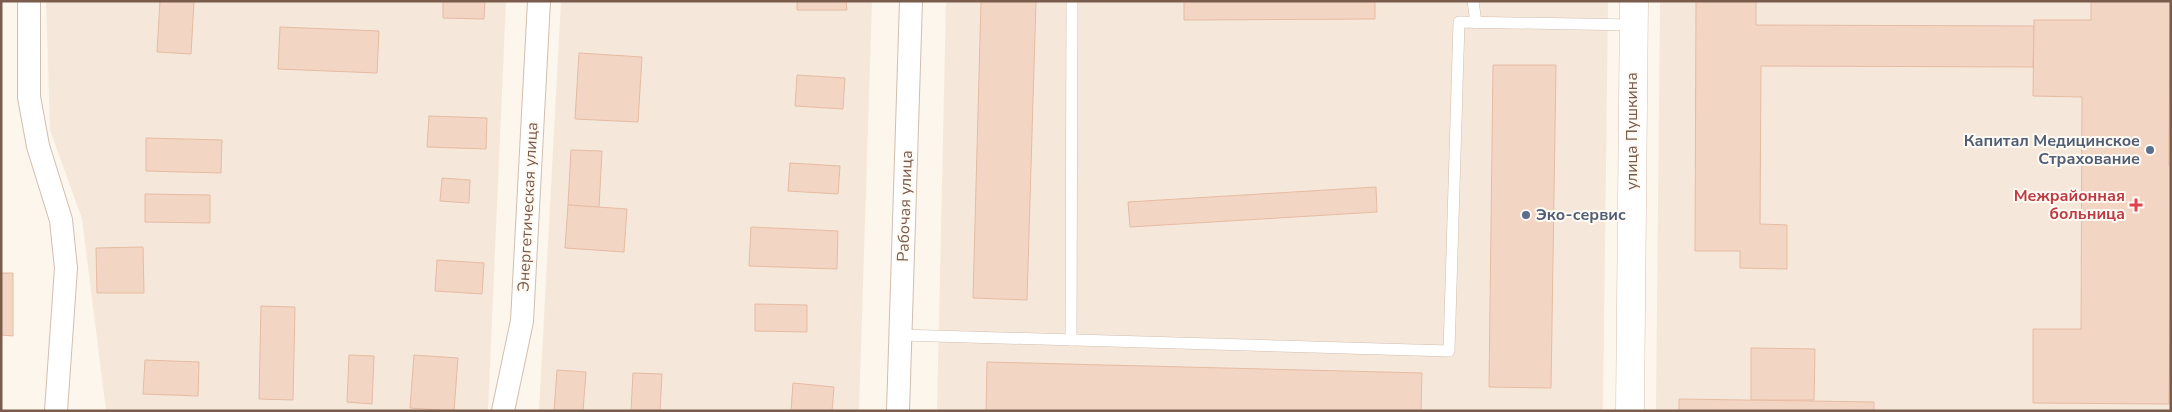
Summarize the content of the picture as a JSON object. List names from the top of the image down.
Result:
{
  "streets": {
    "main road": ["улица Пушкина"],
    "street": ["Рабочая улица", "Энергетическая улица"]
  },
  "places": {
    "other": ["Капитал Медицинское Страхование", "Эко-сервис"],
    "health": ["Межрайонная больница"]
  }
}
